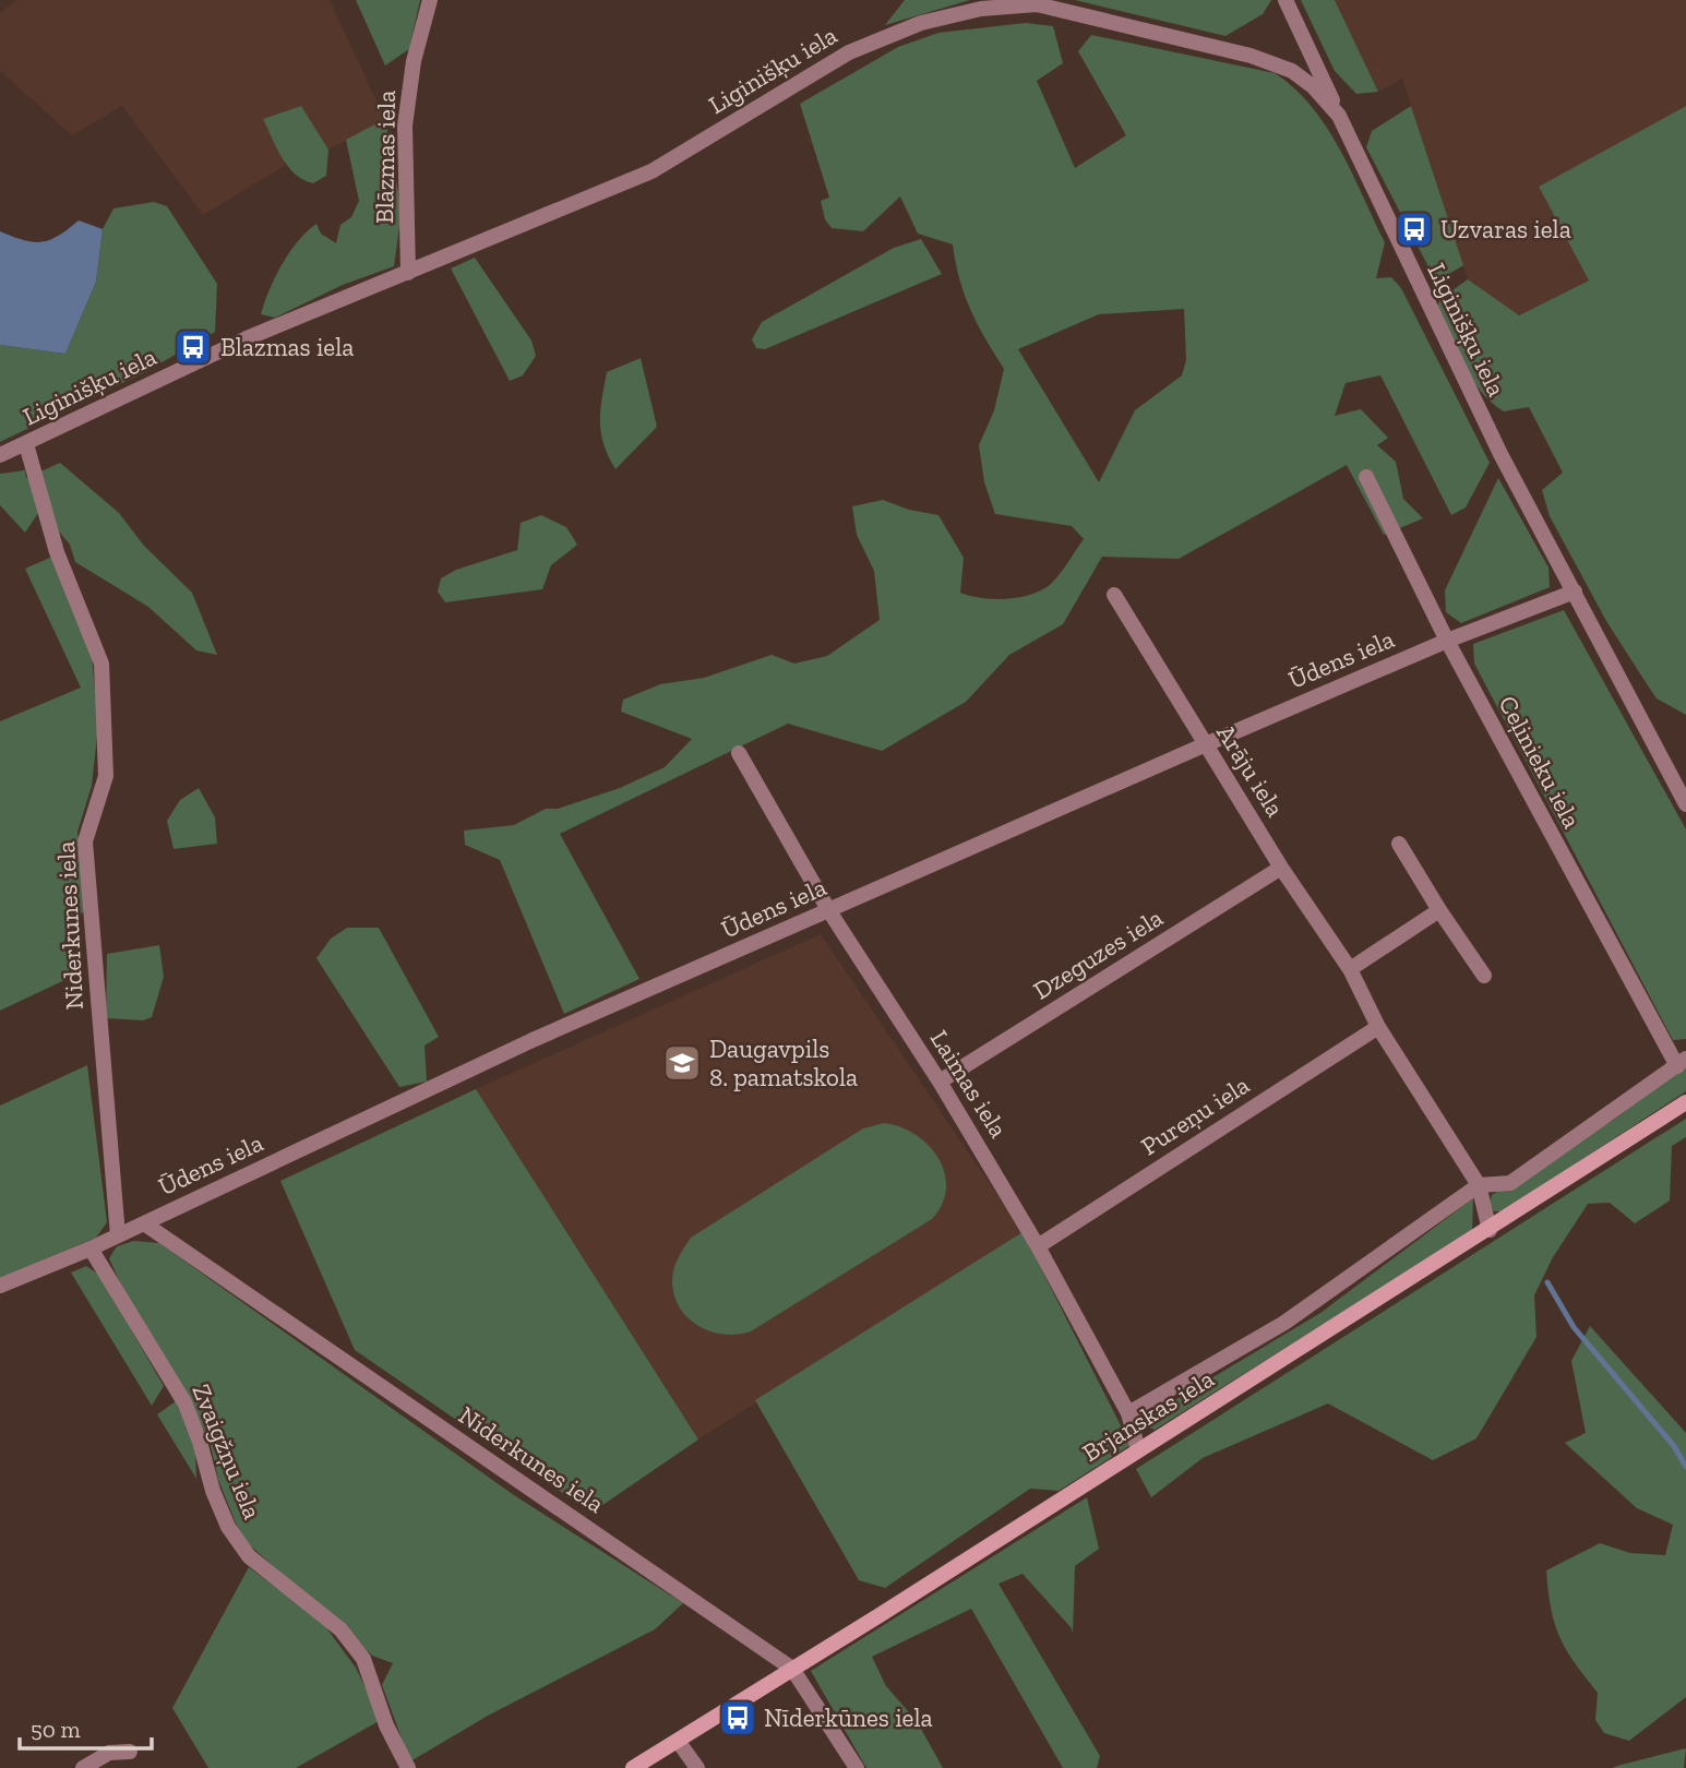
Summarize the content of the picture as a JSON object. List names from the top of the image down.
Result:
{
  "streets": {
    "main road": ["Brjanskas iela"],
    "street": [
      "Liginišķu iela",
      "Blāzmas iela",
      "Ūdens iela",
      "Ceļinieku iela",
      "Arāju iela",
      "Niderkunes iela",
      "Dzeguzes iela",
      "Laimas iela",
      "Pureņu iela",
      "Zvaigžņu iela"
    ]
  },
  "crossings": [
    ["Liginišķu iela", "Blāzmas iela"],
    ["Liginišķu iela", "Ūdens iela"],
    ["Liginišķu iela", "Niderkunes iela"],
    ["Ūdens iela", "Ceļinieku iela"],
    ["Ūdens iela", "Arāju iela"],
    ["Ūdens iela", "Niderkunes iela"],
    ["Ūdens iela", "Laimas iela"],
    ["Ūdens iela", "Zvaigžņu iela"],
    ["Arāju iela", "Dzeguzes iela"],
    ["Arāju iela", "Pureņu iela"],
    ["Arāju iela", "Brjanskas iela"],
    ["Niderkunes iela", "Brjanskas iela"],
    ["Dzeguzes iela", "Laimas iela"],
    ["Laimas iela", "Pureņu iela"],
    ["Laimas iela", "Brjanskas iela"]
  ],
  "places": {
    "bus stop": ["Uzvaras iela", "Blazmas iela", "Nīderkūnes iela"],
    "school or university": ["Daugavpils 8. pamatskola"]
  },
  "scale_bar": "50 m"
}
